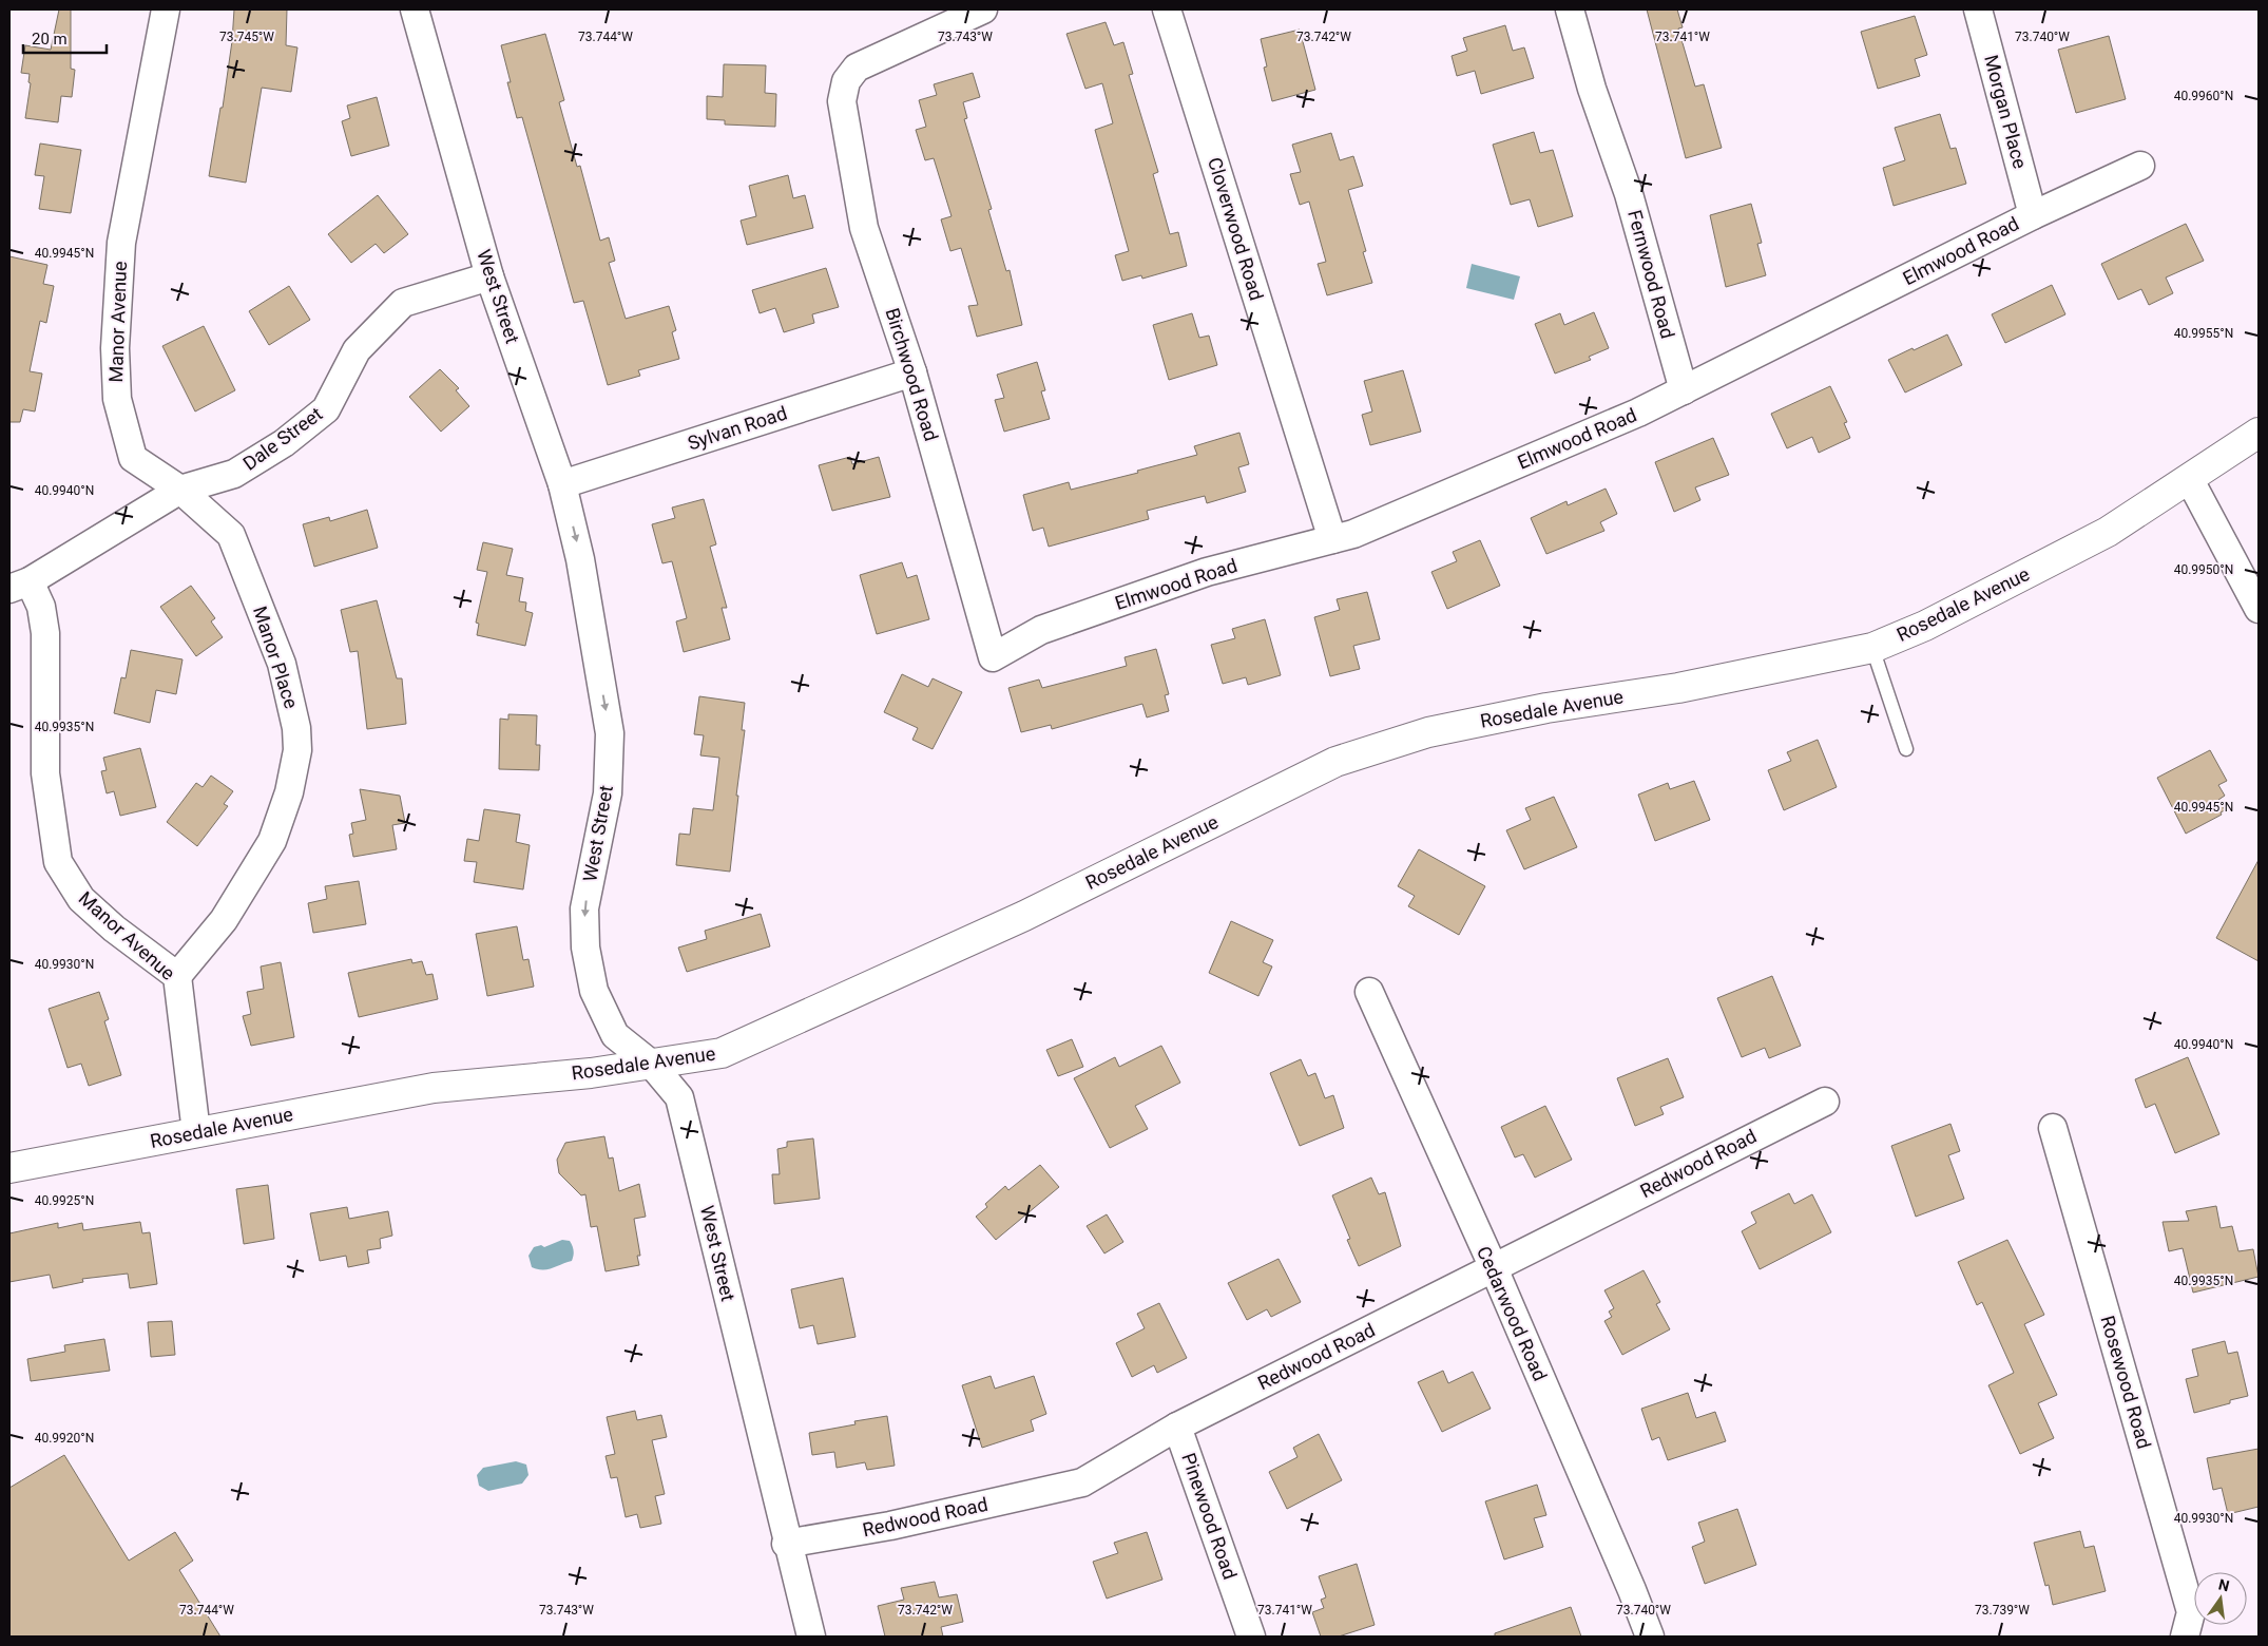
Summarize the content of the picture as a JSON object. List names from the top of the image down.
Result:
{
  "streets": {
    "street": [
      "Morgan Place",
      "Cloverwood Road",
      "Elmwood Road",
      "Fernwood Road",
      "West Street",
      "Manor Avenue",
      "Birchwood Road",
      "Sylvan Road",
      "Dale Street",
      "Rosedale Avenue",
      "Manor Place",
      "Redwood Road",
      "Cedarwood Road",
      "Rosewood Road",
      "Pinewood Road"
    ]
  },
  "crossings": [
    ["Morgan Place", "Elmwood Road"],
    ["Cloverwood Road", "Elmwood Road"],
    ["Elmwood Road", "Fernwood Road"],
    ["Elmwood Road", "Birchwood Road"],
    ["West Street", "Sylvan Road"],
    ["West Street", "Dale Street"],
    ["West Street", "Rosedale Avenue"],
    ["West Street", "Redwood Road"],
    ["Manor Avenue", "Dale Street"],
    ["Manor Avenue", "Rosedale Avenue"],
    ["Manor Avenue", "Manor Place"],
    ["Birchwood Road", "Sylvan Road"],
    ["Dale Street", "Manor Place"],
    ["Redwood Road", "Cedarwood Road"],
    ["Redwood Road", "Pinewood Road"]
  ],
  "scale_bar": "20 m",
  "north": "top",
  "coordinates": [
    "73.745°W",
    "73.744°W",
    "73.743°W",
    "73.742°W",
    "73.741°W",
    "73.740°W",
    "40.9960°N",
    "40.9945°N",
    "40.9955°N",
    "40.9940°N",
    "40.9950°N",
    "40.9935°N",
    "40.9930°N",
    "40.9925°N",
    "40.9920°N",
    "73.739°W"
  ]
}
